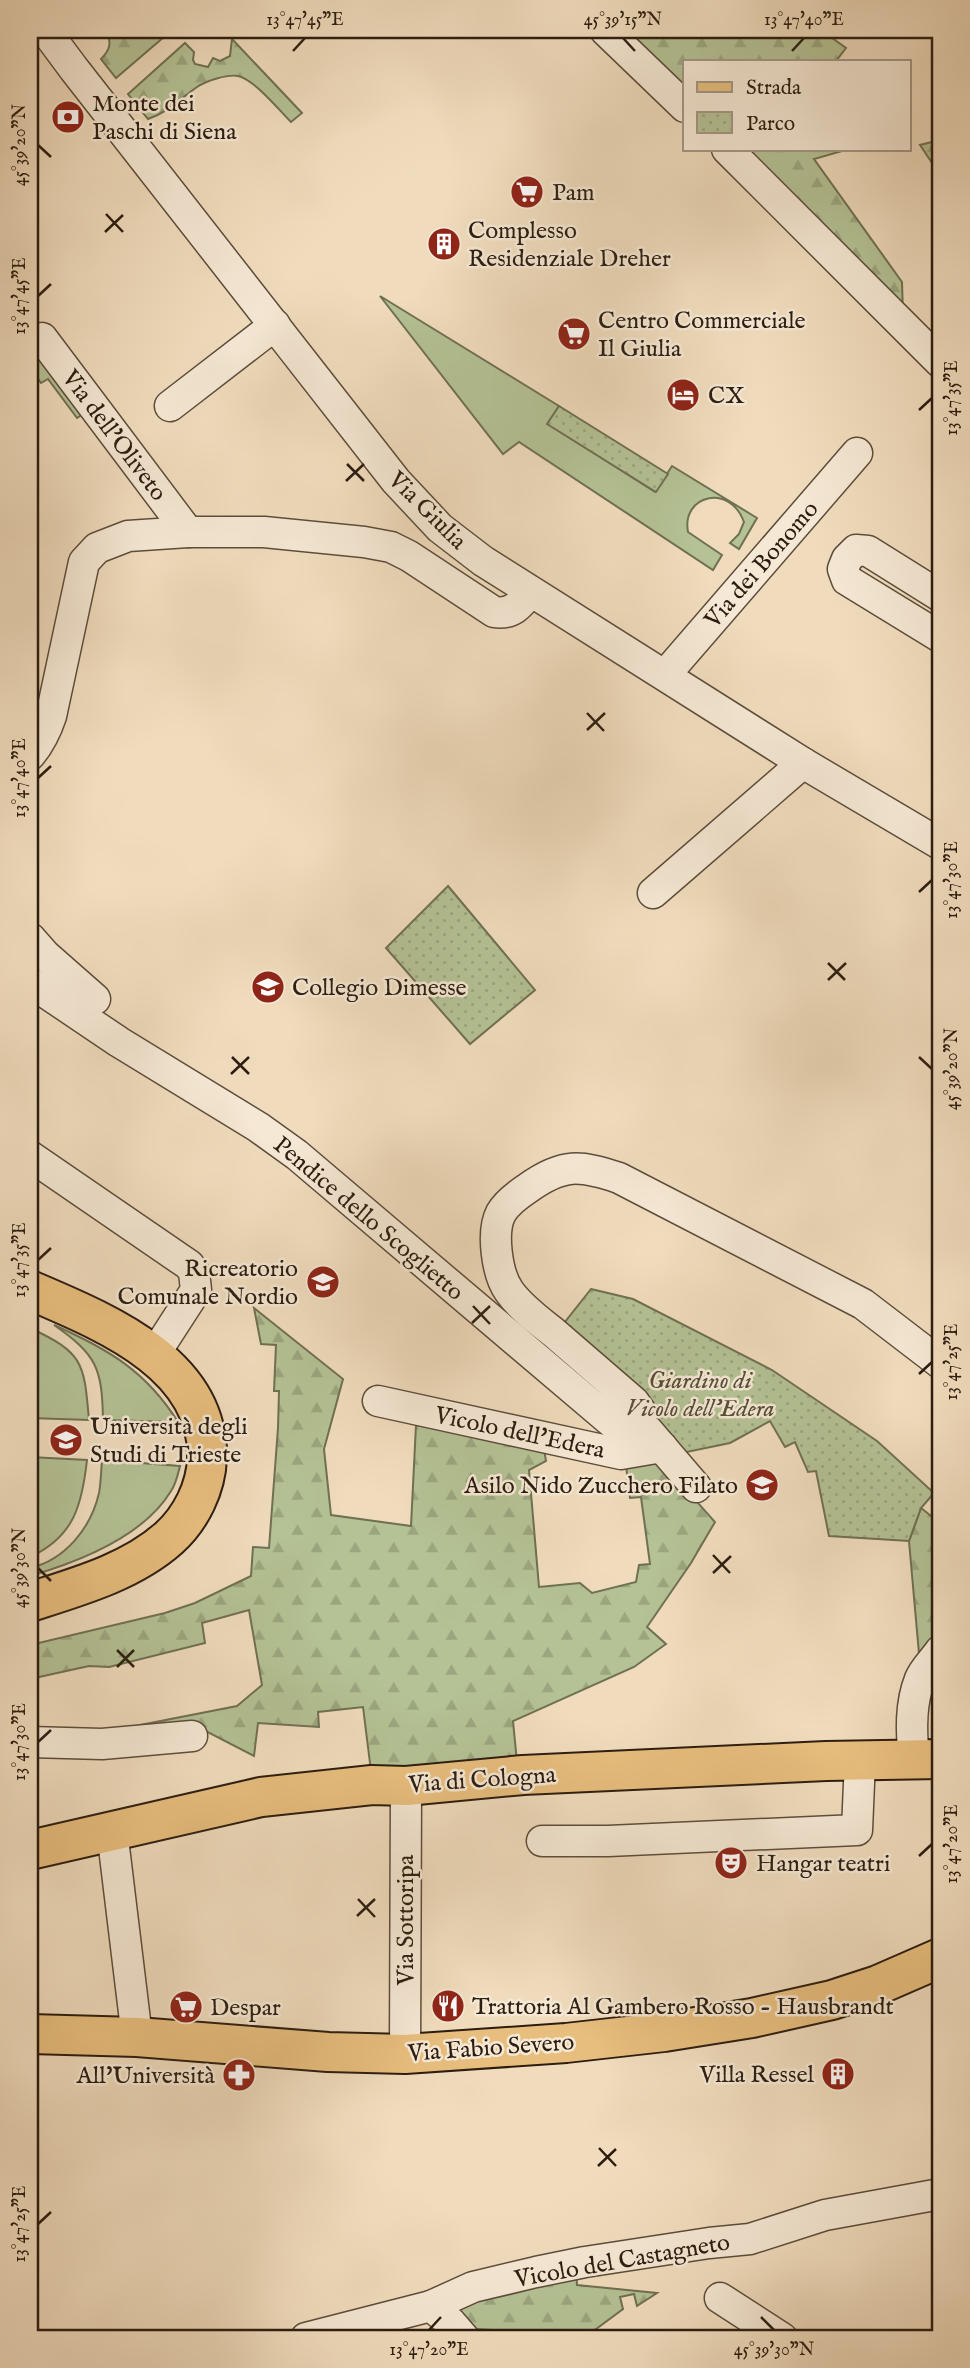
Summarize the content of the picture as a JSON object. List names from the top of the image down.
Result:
{
  "streets": {
    "main road": ["Via di Cologna", "Via Fabio Severo"],
    "street": [
      "Via dell'Oliveto",
      "Via Giulia",
      "Via dei Bonomo",
      "Pendice dello Scoglietto",
      "Vicolo dell'Edera",
      "Via Sottoripa",
      "Vicolo del Castagneto"
    ]
  },
  "crossings": [
    ["Via Giulia", "Via dei Bonomo"],
    ["Pendice dello Scoglietto", "Vicolo dell'Edera"],
    ["Via di Cologna", "Via Sottoripa"],
    ["Via Sottoripa", "Via Fabio Severo"]
  ],
  "parks": ["Giardino di Vicolo dell’Edera"],
  "places": {
    "bank": ["Monte dei Paschi di Siena"],
    "supermarket": ["Pam", "Centro Commerciale Il Giulia", "Despar"],
    "building": ["Complesso Residenziale Dreher", "Villa Ressel"],
    "hotel": ["CX"],
    "school or university": [
      "Collegio Dimesse",
      "Ricreatorio Comunale Nordio",
      "Università degli Studi di Trieste",
      "Asilo Nido Zucchero Filato"
    ],
    "theatre": ["Hangar teatri"],
    "restaurant": ["Trattoria Al Gambero Rosso - Hausbrandt"],
    "pharmacy": ["All'Università"]
  },
  "legend": ["Strada", "Parco"],
  "coordinates": [
    "13°47'45\"E",
    "45°39'15\"N",
    "13°47'40\"E",
    "45°39'20\"N",
    "13°47'35\"E",
    "13°47'30\"E",
    "13°47'25\"E",
    "45°39'30\"N",
    "13°47'20\"E"
  ]
}
